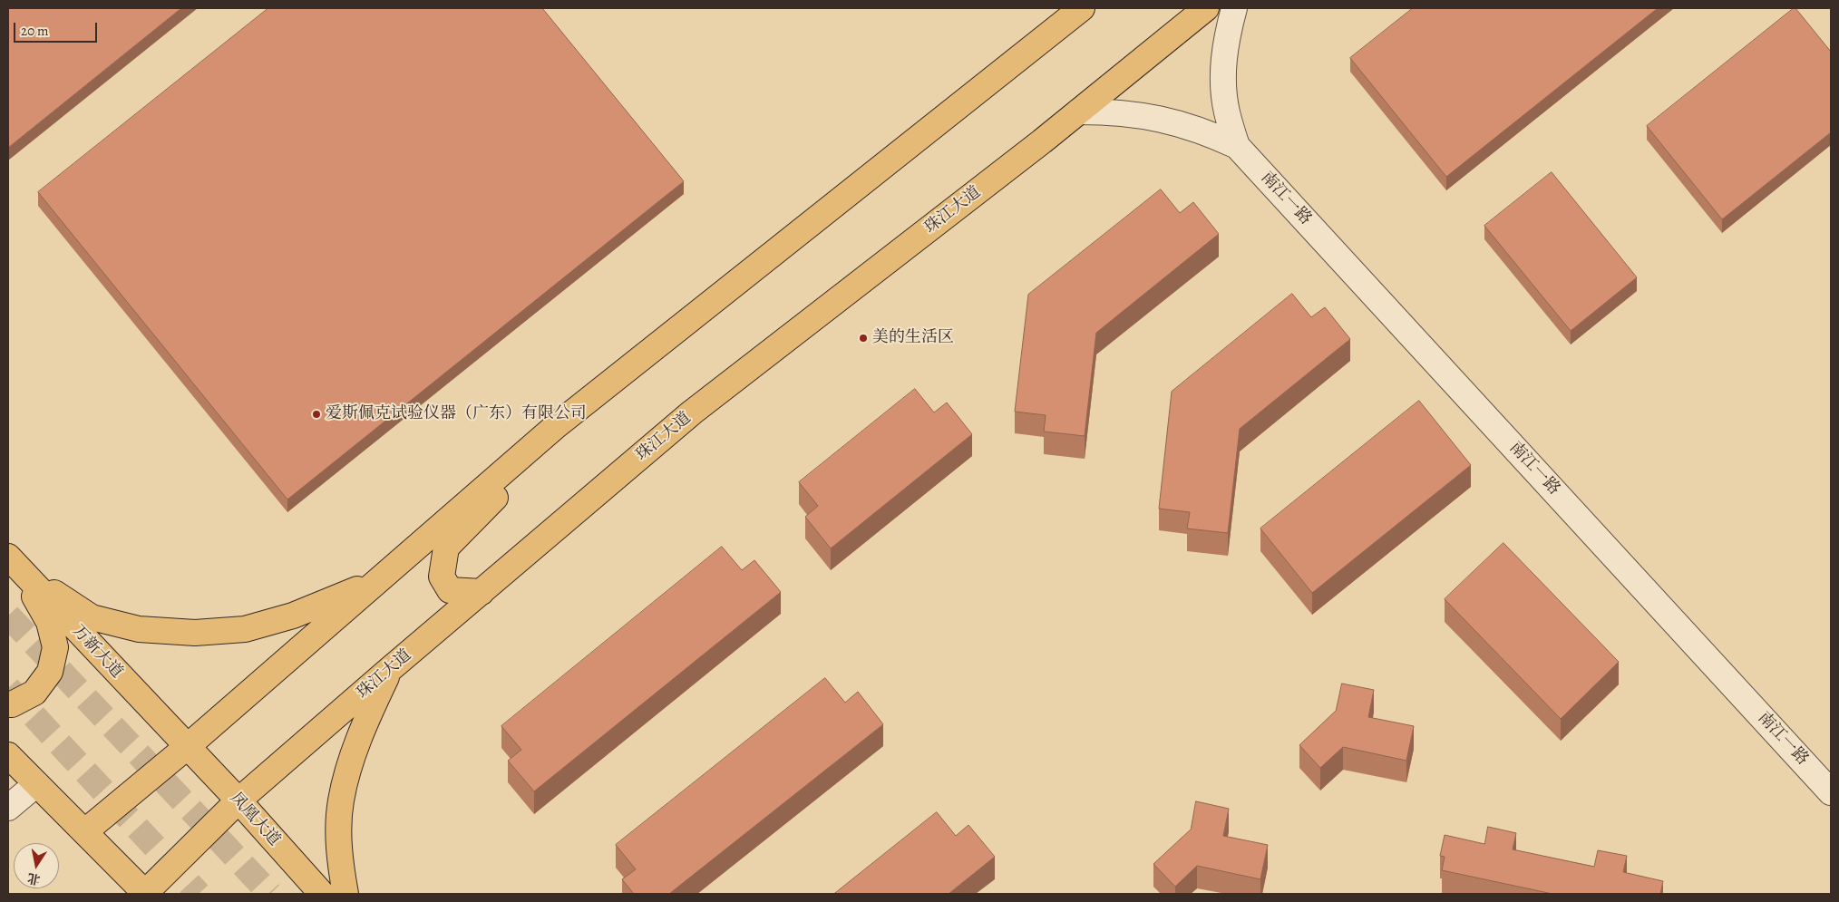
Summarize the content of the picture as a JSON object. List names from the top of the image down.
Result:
{
  "streets": {
    "main road": ["珠江大道", "万新大道", "凤凰大道"],
    "street": ["南江一路"]
  },
  "crossings": [
    ["珠江大道", "凤凰大道"],
    ["万新大道", "凤凰大道"]
  ],
  "places": ["美的生活区", "爱斯佩克试验仪器（广东）有限公司"],
  "scale_bar": "20 m",
  "north": "bottom"
}
